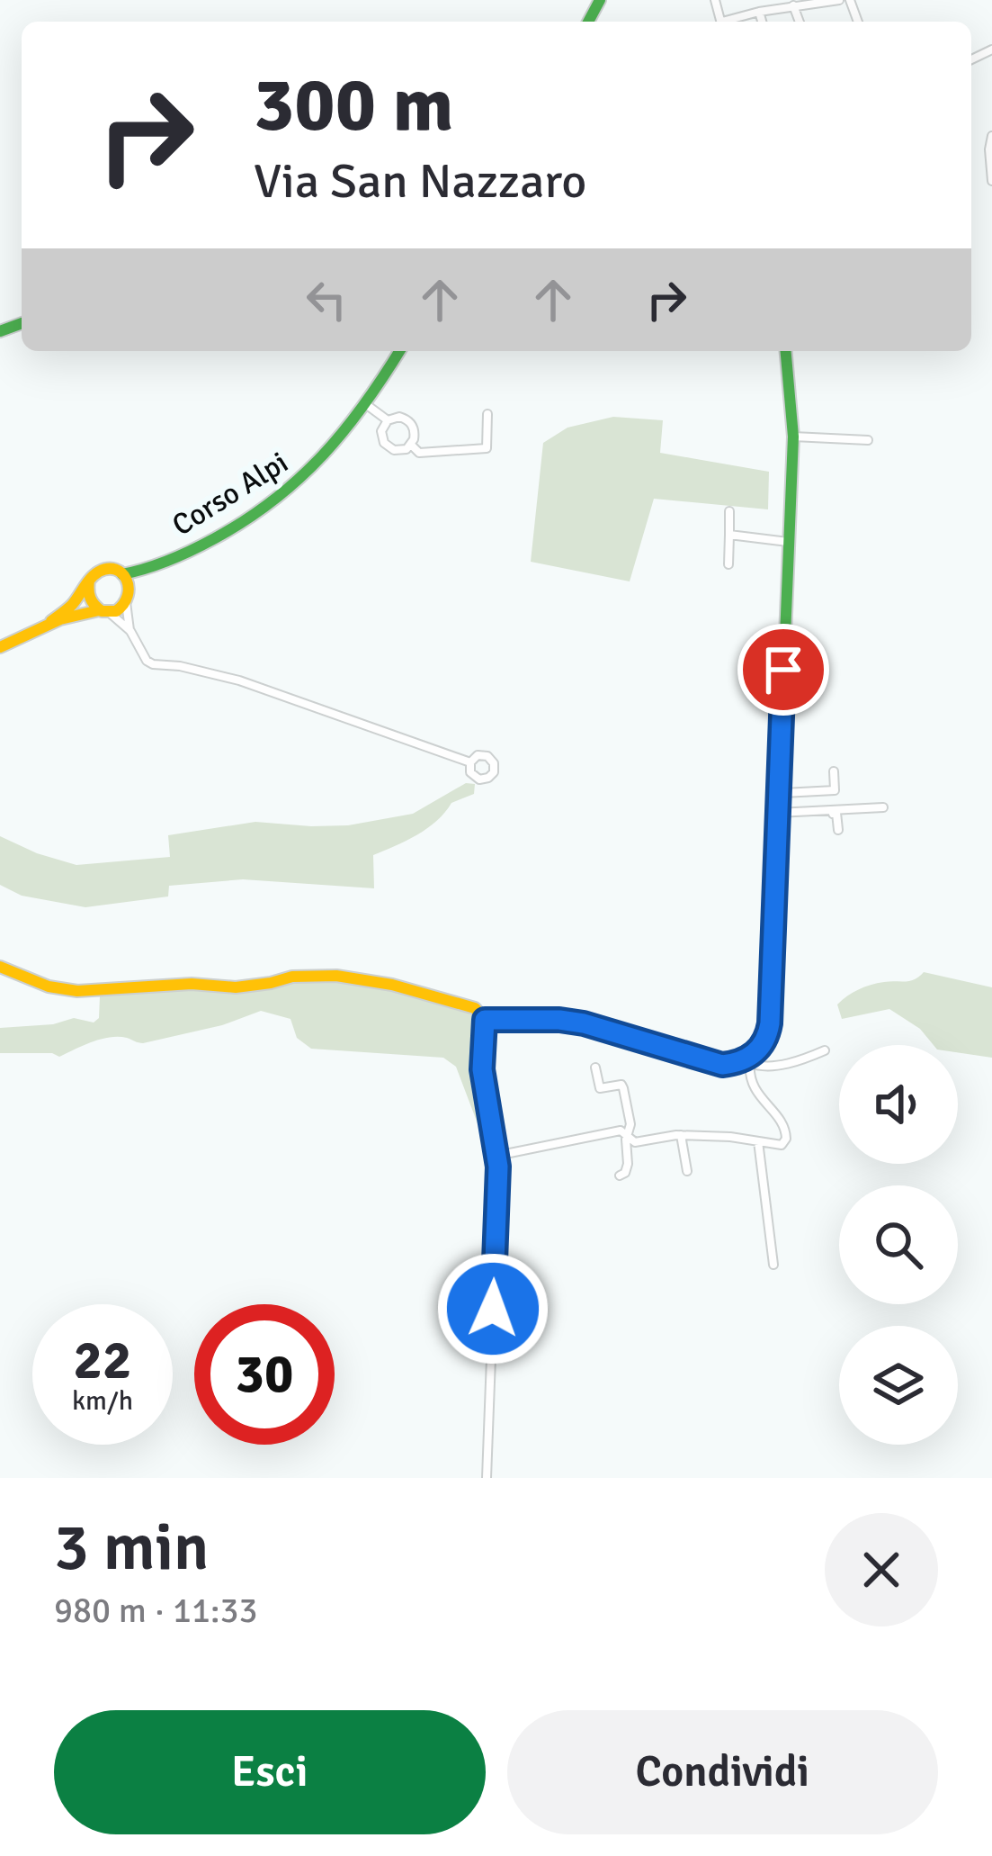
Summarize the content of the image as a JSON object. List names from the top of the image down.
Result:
{
  "streets": {
    "street": ["Corso Alpi"]
  },
  "page": {
    "turn": ["300 m", "Via San Nazzaro"],
    "speed": "22 km/h",
    "limit": "30",
    "heading": ["3 min", "980 m · 11:33"],
    "buttons": ["Esci", "Condividi"]
  }
}
